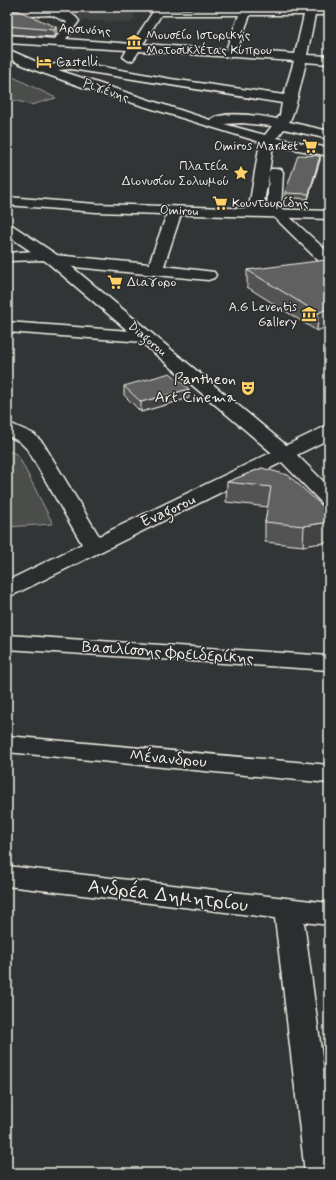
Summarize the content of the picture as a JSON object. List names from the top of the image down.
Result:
{
  "streets": {
    "street": [
      "Αρσινόης",
      "Ριγένης",
      "Omirou",
      "Diagorou",
      "Evagorou",
      "Βασιλίσσης Φρειδερίκης",
      "Μένανδρου",
      "Ανδρέα Δημητρίου"
    ]
  },
  "crossings": [
    ["Diagorou", "Evagorou"]
  ],
  "places": {
    "museum": ["Μουσείο Ιστορικής Μοτοσικλέτας Κύπρου", "A.G Leventis Gallery"],
    "hotel": ["Castelli"],
    "supermarket": ["Omiros Market", "Κουντουρίδης", "Διαγορο"],
    "place": ["Πλατεία Διονυσίου Σολωμού"],
    "theatre": ["Pantheon Art Cinema"]
  }
}
